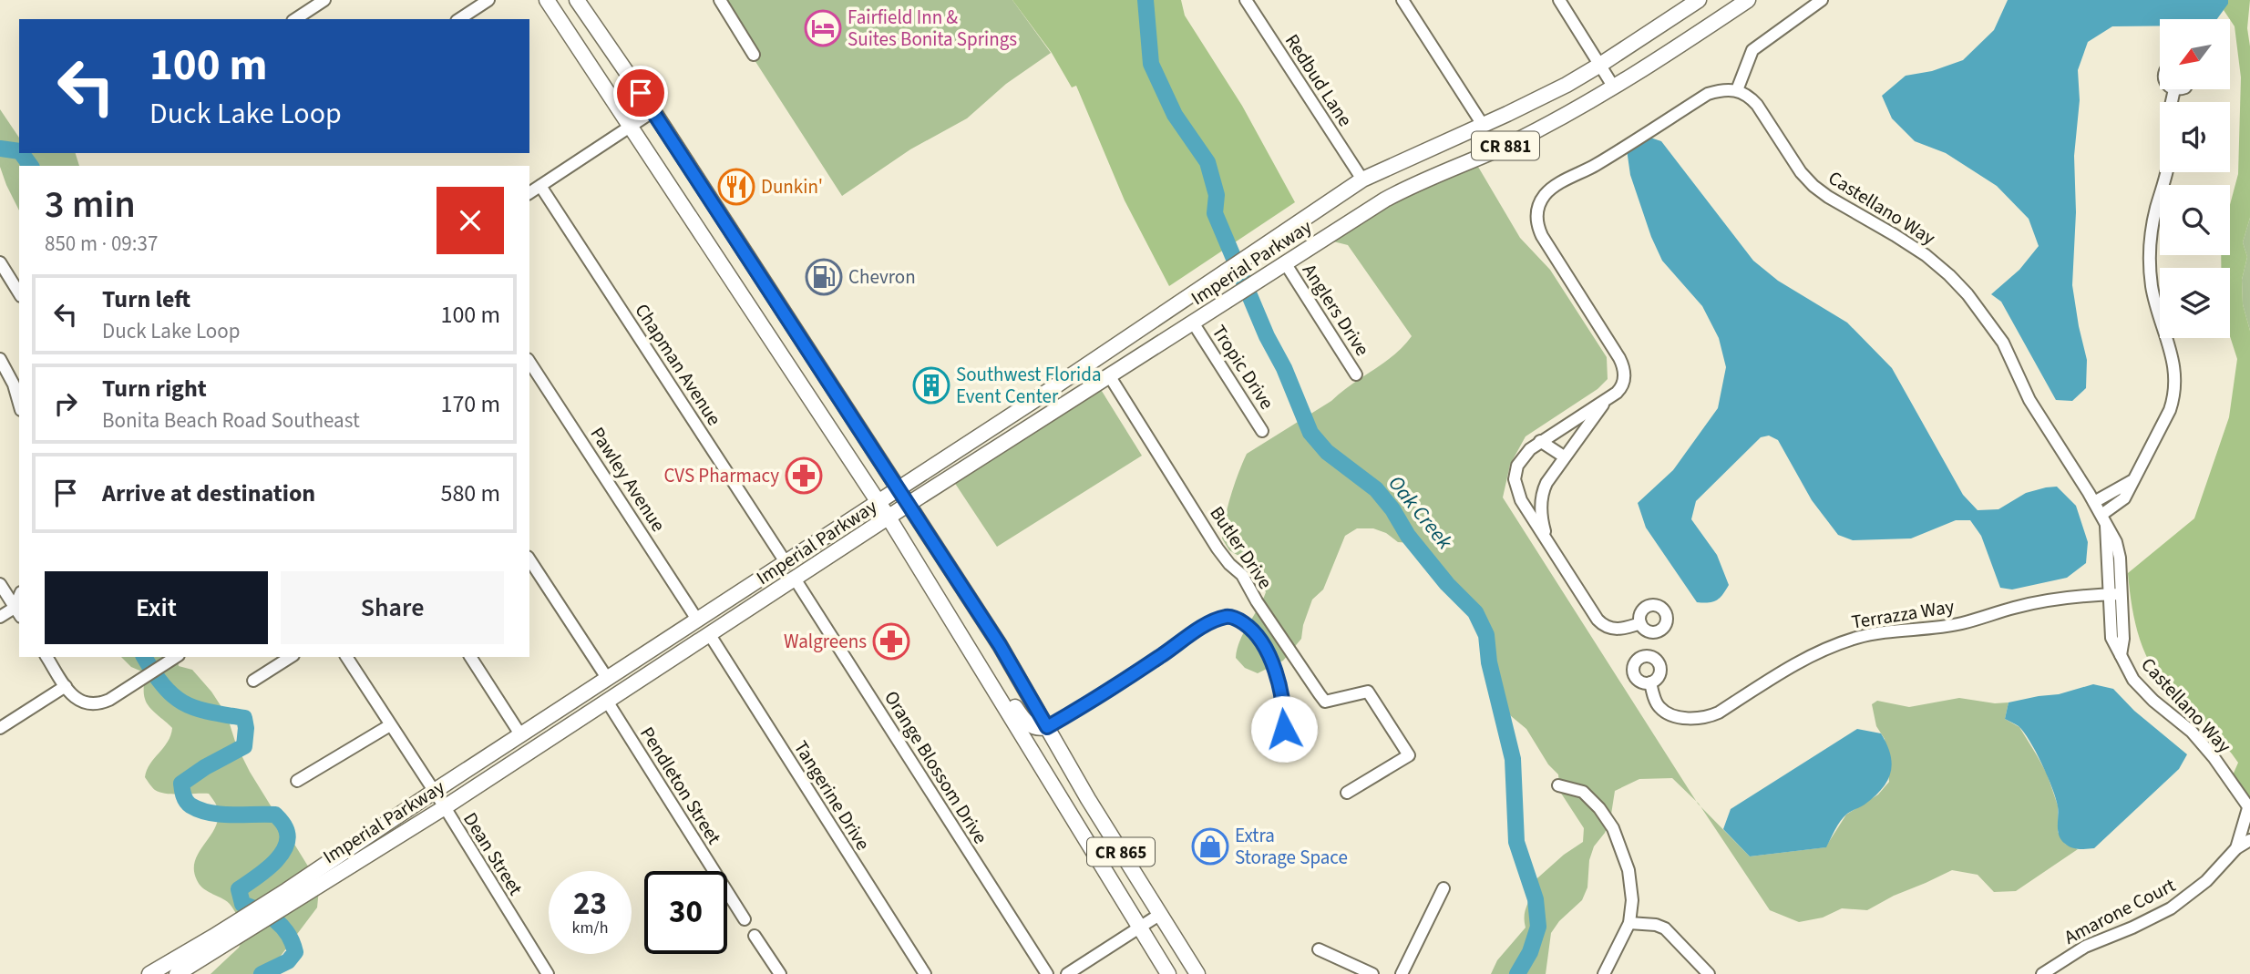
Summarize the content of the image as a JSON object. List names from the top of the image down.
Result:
{
  "streets": {
    "main road": ["CR 881", "Imperial Parkway", "CR 865"],
    "street": [
      "Redbud Lane",
      "Castellano Way",
      "Anglers Drive",
      "Chapman Avenue",
      "Tropic Drive",
      "Pawley Avenue",
      "Butler Drive",
      "Terrazza Way",
      "Orange Blossom Drive",
      "Pendleton Street",
      "Tangerine Drive",
      "Dean Street",
      "Amarone Court"
    ]
  },
  "crossings": [
    ["Redbud Lane", "Imperial Parkway"],
    ["Castellano Way", "Terrazza Way"],
    ["Imperial Parkway", "Anglers Drive"],
    ["Imperial Parkway", "Chapman Avenue"],
    ["Imperial Parkway", "Tropic Drive"],
    ["Imperial Parkway", "Pawley Avenue"],
    ["Imperial Parkway", "Butler Drive"],
    ["Imperial Parkway", "Orange Blossom Drive"],
    ["Imperial Parkway", "Pendleton Street"],
    ["Imperial Parkway", "Tangerine Drive"],
    ["Imperial Parkway", "CR 865"],
    ["Imperial Parkway", "Dean Street"]
  ],
  "water": ["Oak Creek"],
  "places": {
    "hotel": ["Fairfield Inn & Suites Bonita Springs"],
    "restaurant": ["Dunkin'"],
    "fuel station": ["Chevron"],
    "building": ["Southwest Florida Event Center"],
    "pharmacy": ["CVS Pharmacy", "Walgreens"],
    "shop": ["Extra Storage Space"]
  },
  "north": "bottom left",
  "page": {
    "turn": ["100 m", "Duck Lake Loop"],
    "heading": ["3 min", "850 m · 09:37"],
    "list": [
      {
        "name": "Turn left",
        "note": "Duck Lake Loop",
        "value": "100 m"
      },
      {
        "name": "Turn right",
        "note": "Bonita Beach Road Southeast",
        "value": "170 m"
      },
      {
        "name": "Arrive at destination",
        "value": "580 m"
      }
    ],
    "buttons": ["Exit", "Share"],
    "speed": "23 km/h",
    "limit": "30"
  }
}
